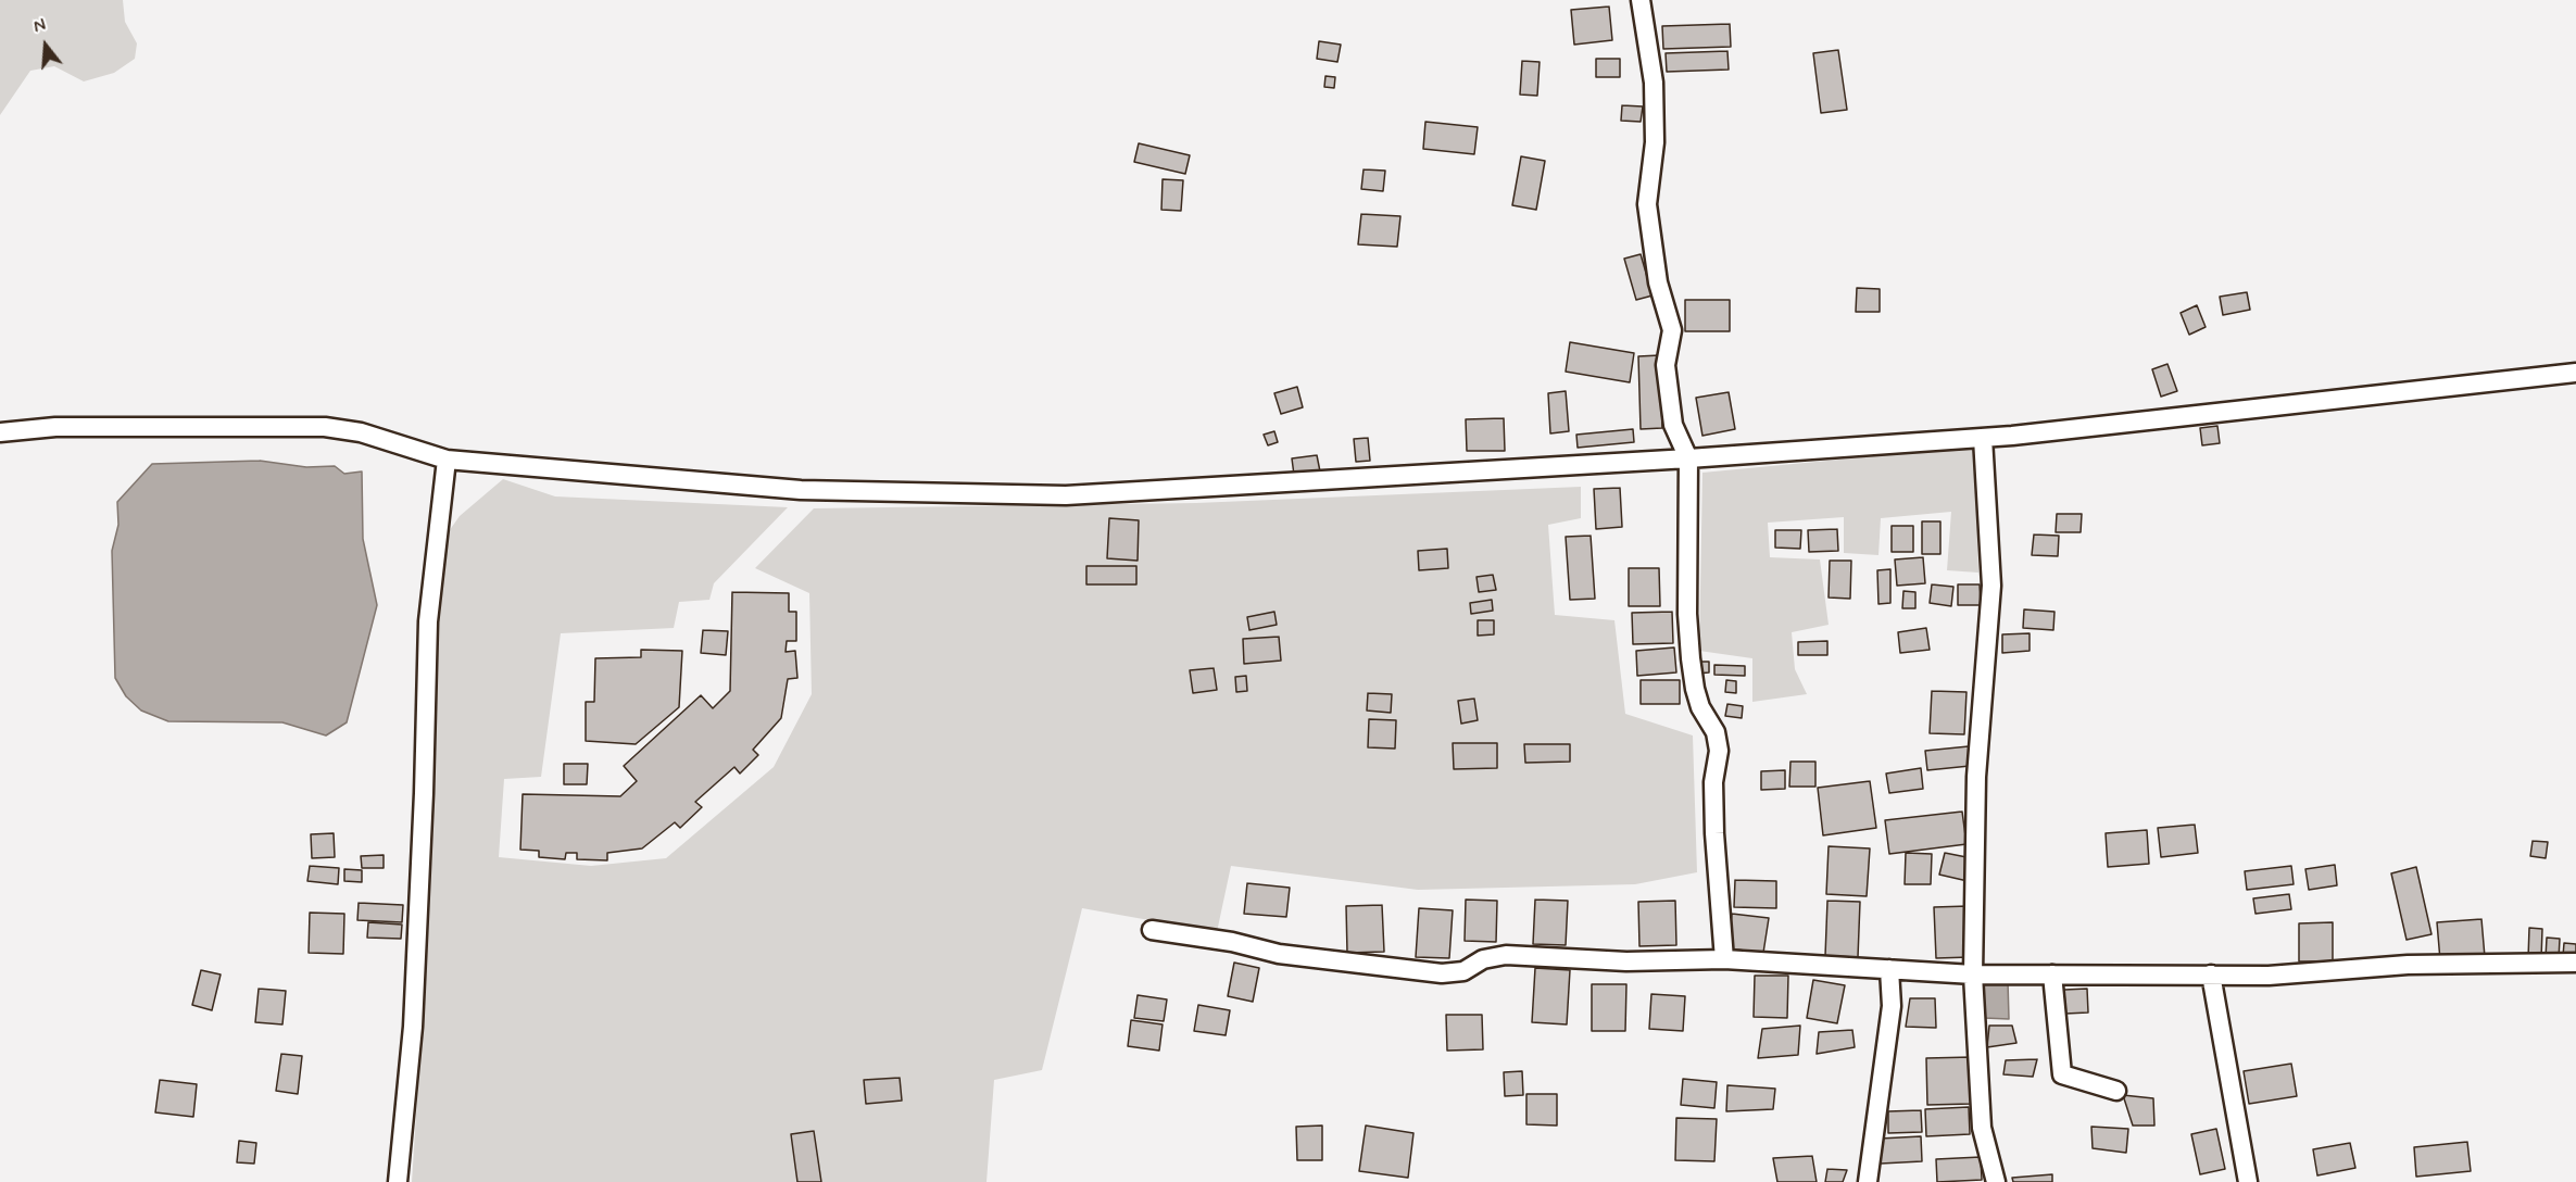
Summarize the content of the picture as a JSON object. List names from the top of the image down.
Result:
{
  "north": "top"
}
